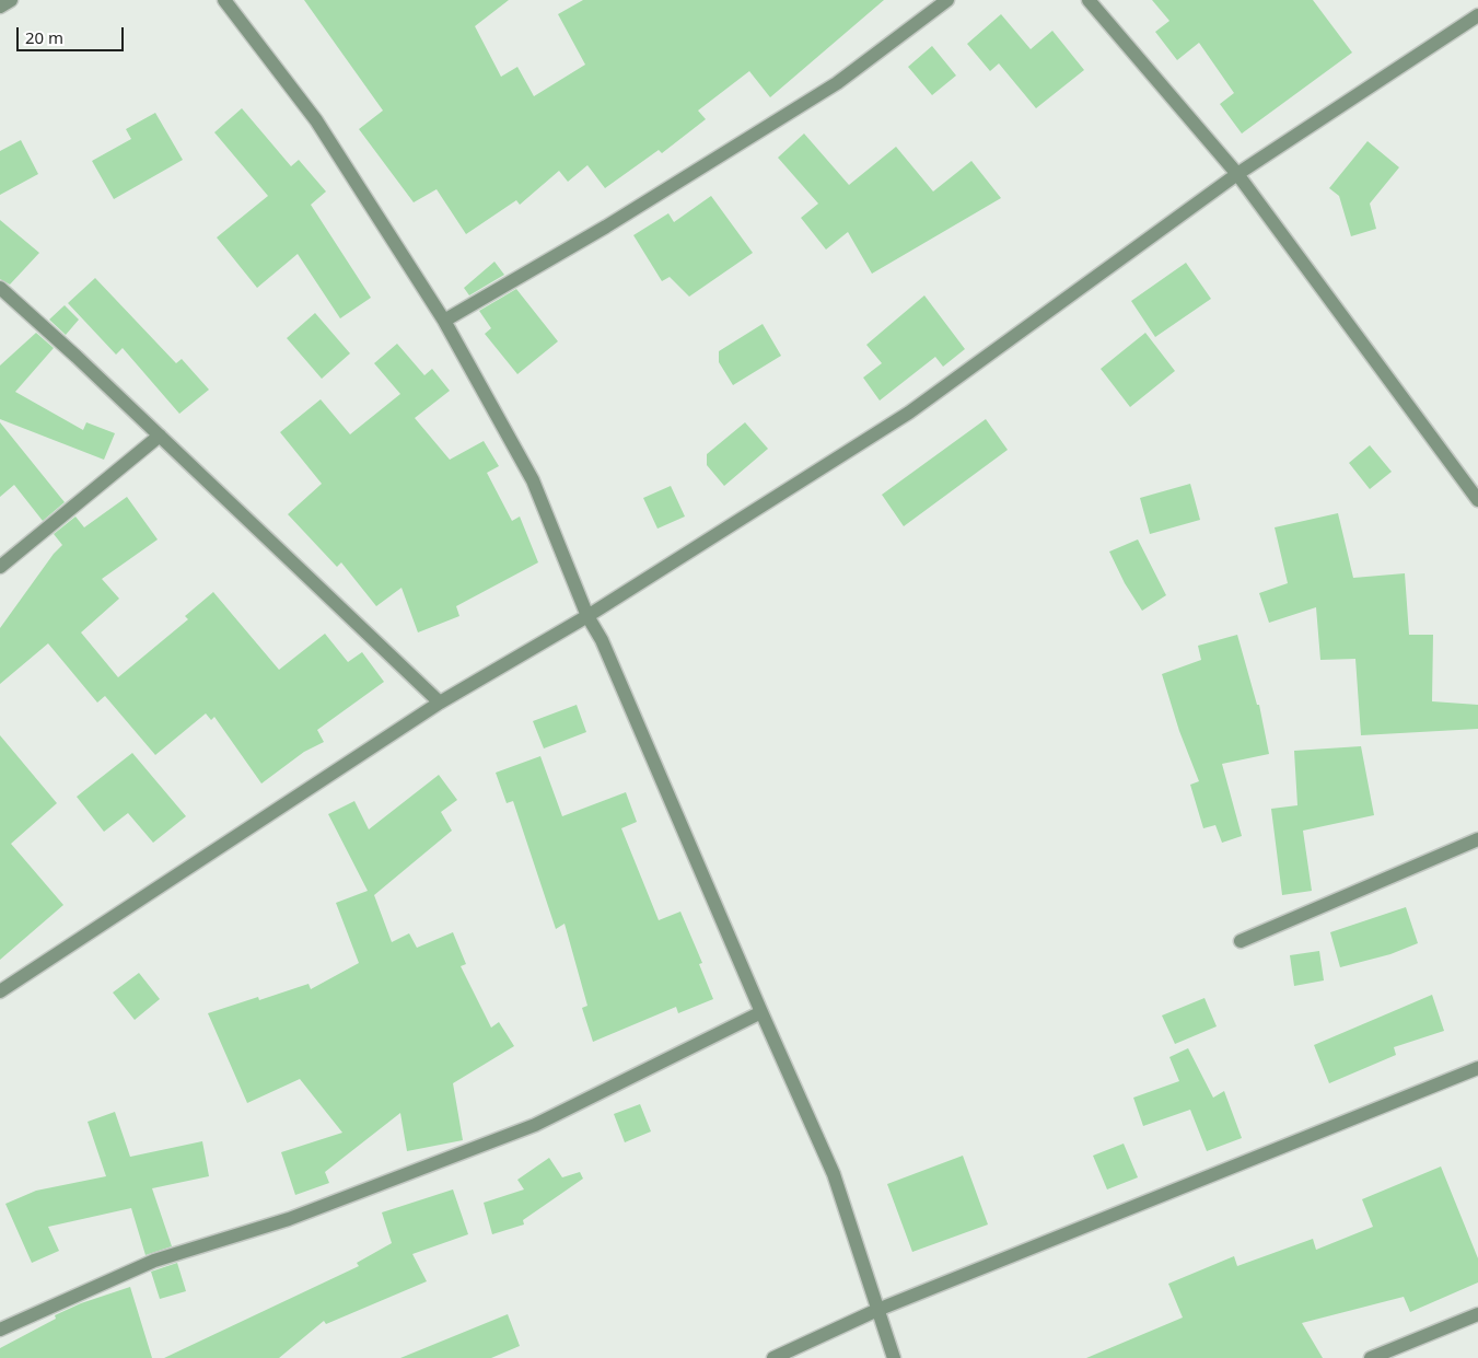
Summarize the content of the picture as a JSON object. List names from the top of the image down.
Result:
{
  "scale_bar": "20 m"
}
